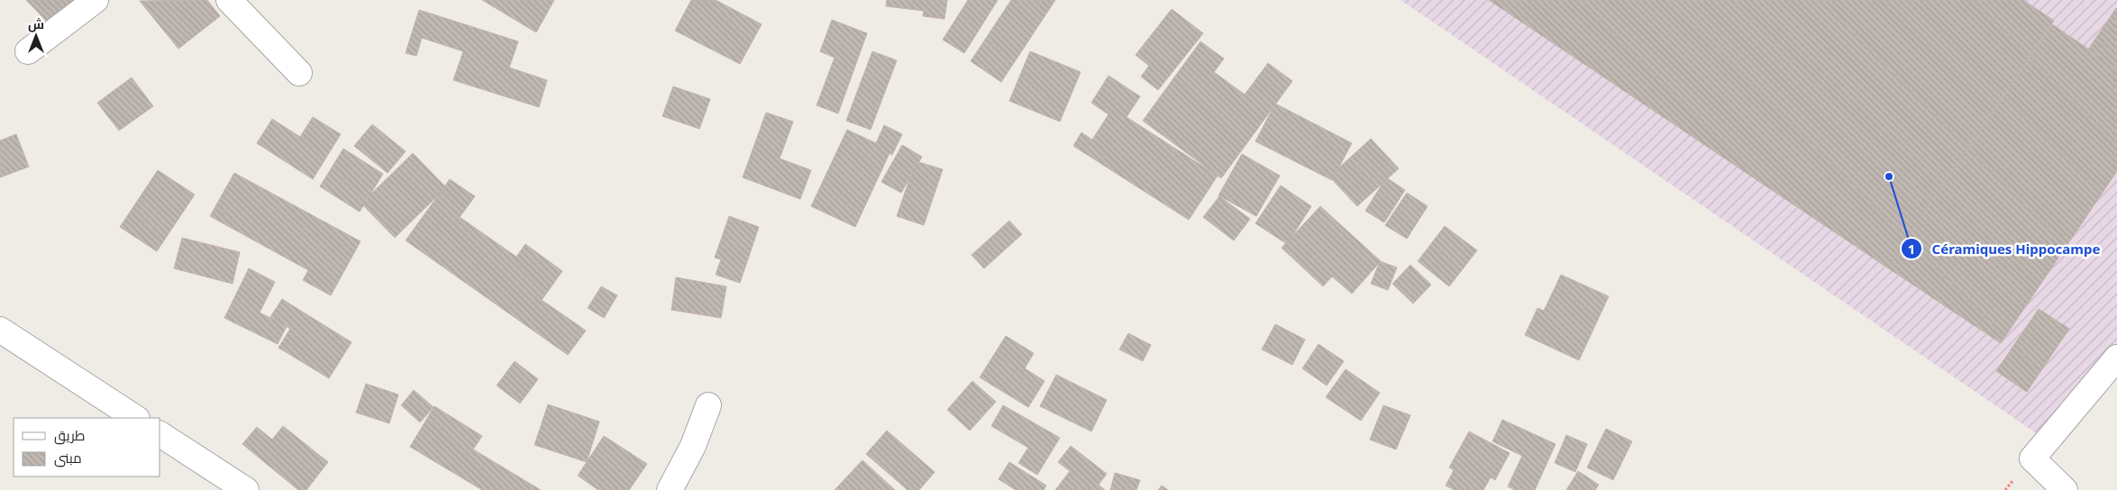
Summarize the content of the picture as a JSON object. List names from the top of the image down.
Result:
{
  "places": ["Céramiques Hippocampe"],
  "legend": ["طريق", "مبنى"],
  "north": "top"
}
